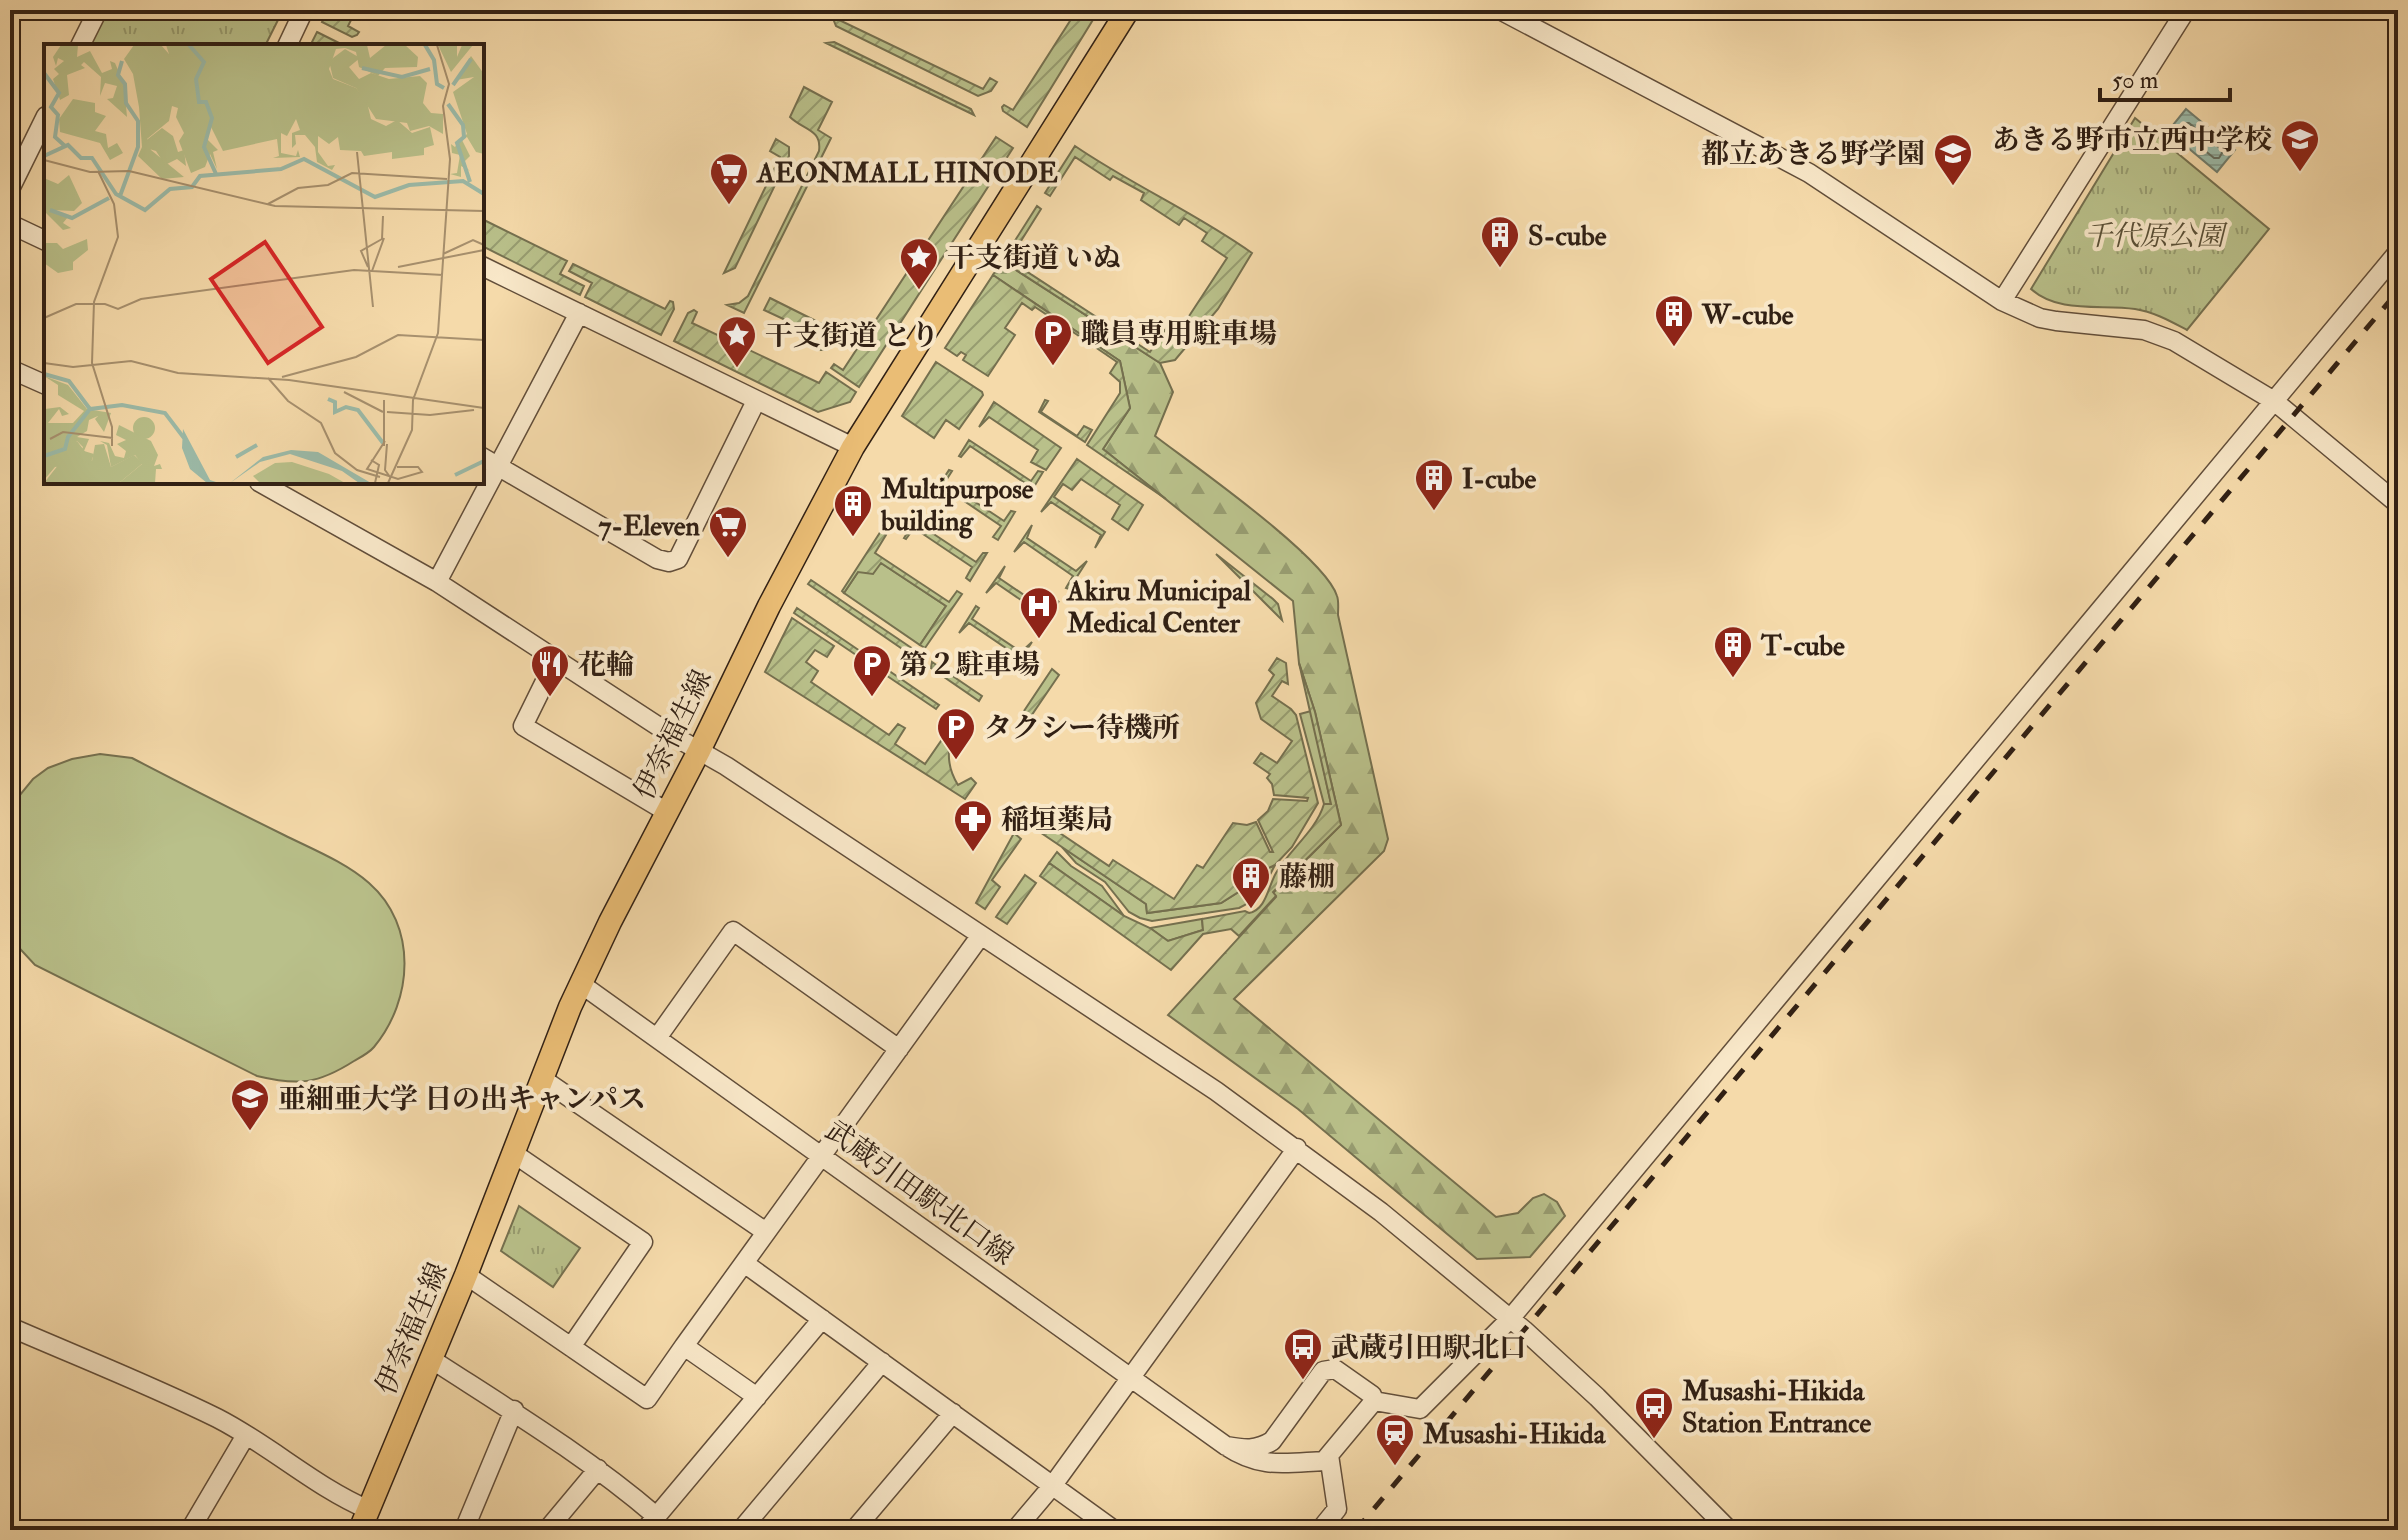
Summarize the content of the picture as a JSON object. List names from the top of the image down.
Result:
{
  "streets": {
    "main road": ["伊奈福生線"],
    "street": ["武蔵引田駅北口線"]
  },
  "crossings": [
    ["伊奈福生線", "武蔵引田駅北口線"]
  ],
  "parks": ["千代原公園"],
  "places": {
    "school or university": ["あきる野市立西中学校", "都立あきる野学園", "亜細亜大学 日の出キャンパス"],
    "supermarket": ["AEONMALL HINODE", "7-Eleven"],
    "building": [
      "S-cube",
      "W-cube",
      "I-cube",
      "Multipurpose building",
      "T-cube",
      "藤棚"
    ],
    "place": ["干支街道 いぬ", "干支街道 とり"],
    "parking": ["職員専用駐車場", "第２駐車場", "タクシー待機所"],
    "hospital": ["Akiru Municipal Medical Center"],
    "restaurant": ["花輪"],
    "pharmacy": ["稲垣薬局"],
    "bus stop": ["武蔵引田駅北口", "Musashi-Hikida Station Entrance"],
    "station": ["Musashi-Hikida"]
  },
  "scale_bar": "50 m"
}
